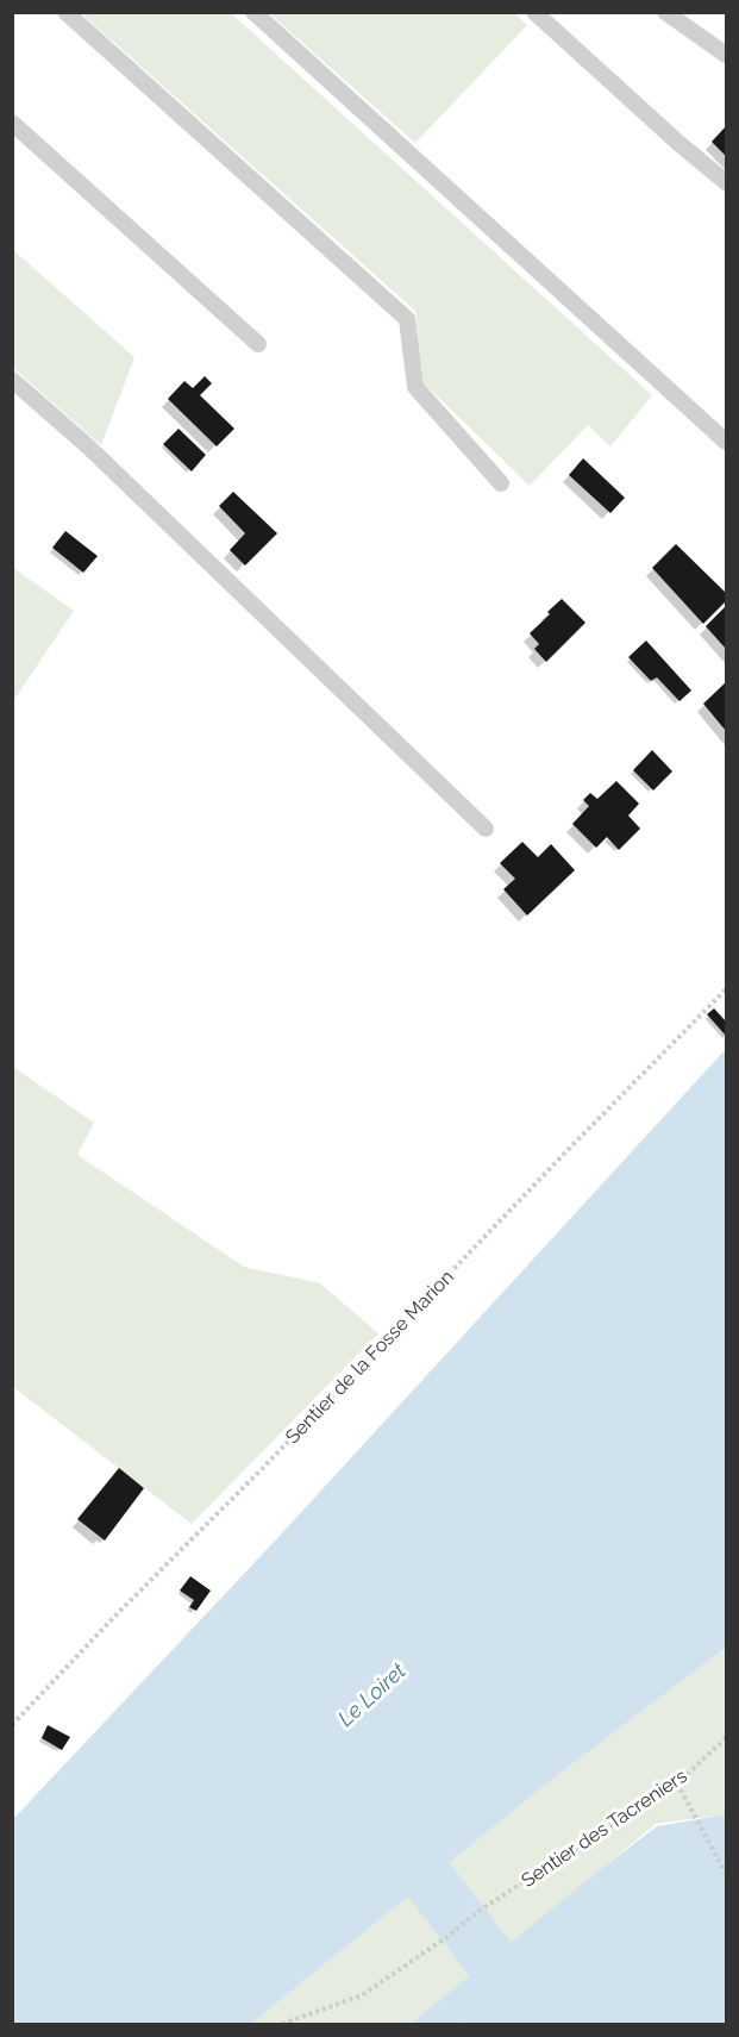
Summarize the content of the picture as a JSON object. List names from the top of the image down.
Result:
{
  "streets": {
    "path": ["Sentier de la Fosse Marion", "Sentier des Tacreniers"]
  },
  "water": ["Le Loiret"]
}
